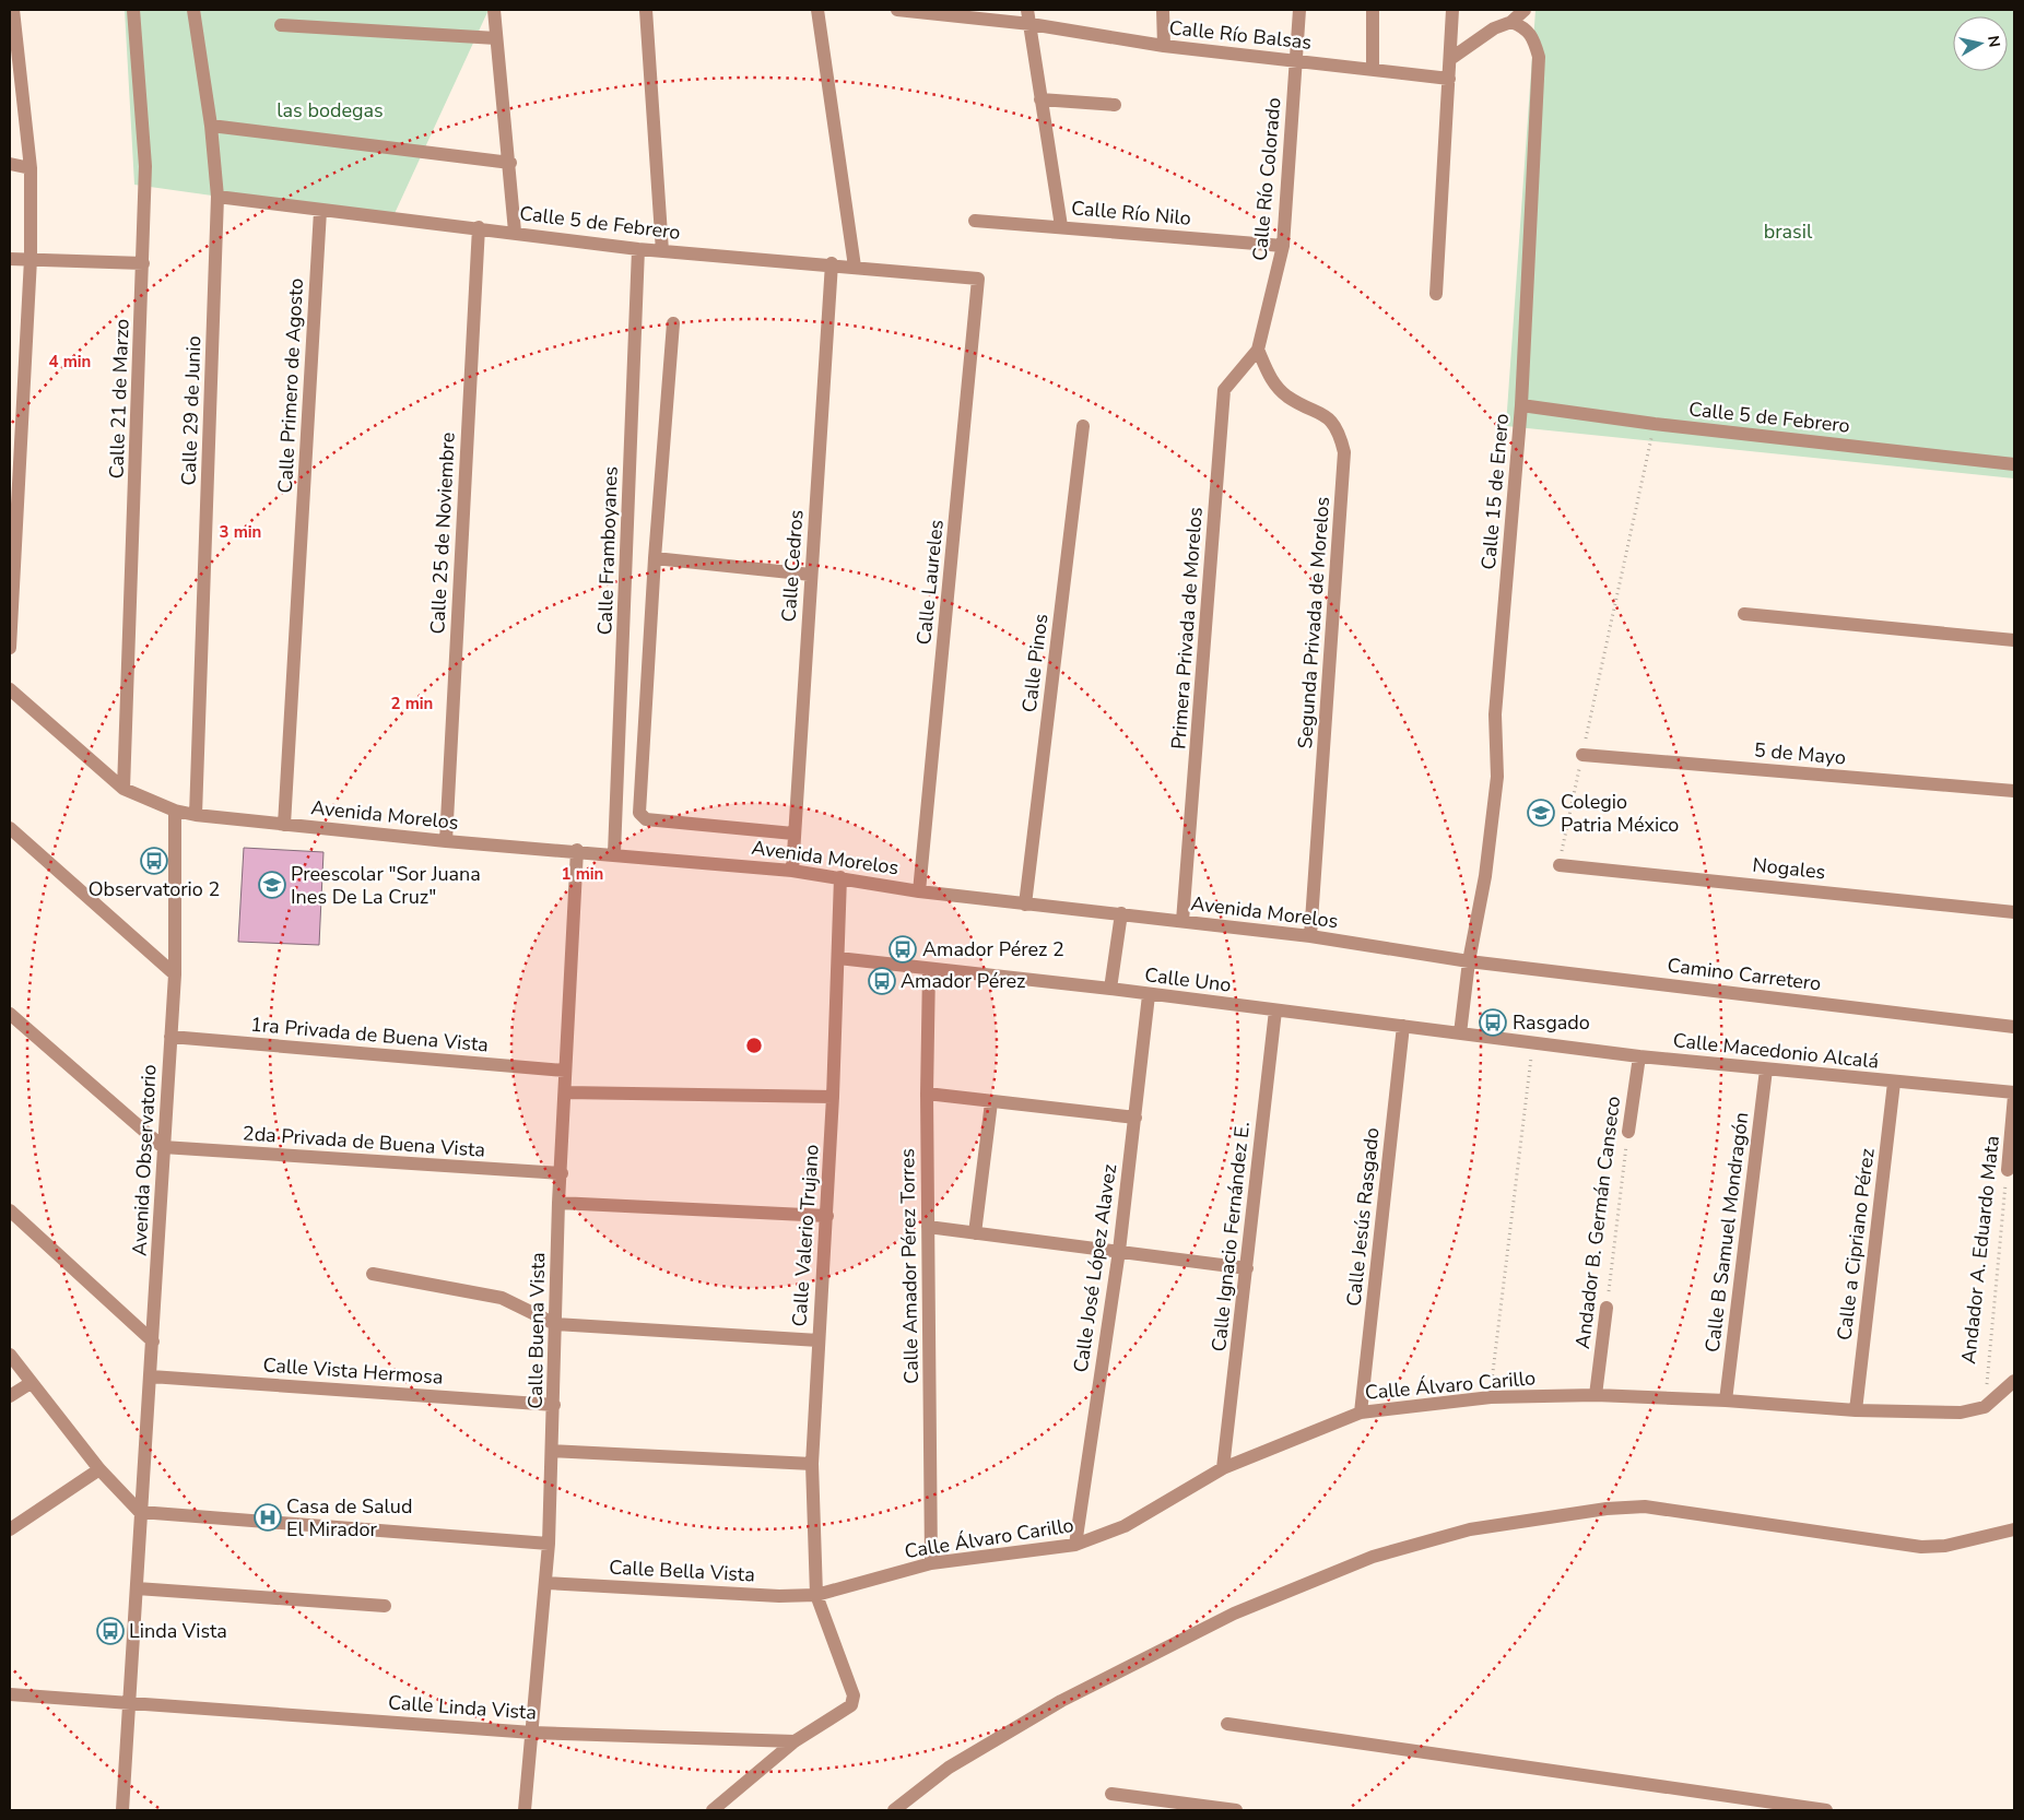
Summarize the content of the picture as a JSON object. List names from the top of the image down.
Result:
{
  "streets": {
    "street": [
      "Calle Río Balsas",
      "Calle Río Colorado",
      "Calle Río Nilo",
      "Calle 5 de Febrero",
      "Calle Primero de Agosto",
      "Calle 21 de Marzo",
      "Calle 29 de Junio",
      "Calle 15 de Enero",
      "Calle 25 de Noviembre",
      "Calle Framboyanes",
      "Calle Cedros",
      "Calle Laureles",
      "Segunda Privada de Morelos",
      "Primera Privada de Morelos",
      "Calle Pinos",
      "5 de Mayo",
      "Avenida Morelos",
      "Nogales",
      "Camino Carretero",
      "Calle Uno",
      "1ra Privada de Buena Vista",
      "Calle Macedonio Alcalá",
      "2da Privada de Buena Vista",
      "Avenida Observatorio",
      "Calle Jesús Rasgado",
      "Andador B. Germán Canseco",
      "Calle B Samuel Mondragón",
      "Calle Valerio Trujano",
      "Calle Ignacio Fernández E.",
      "Calle a Cipriano Pérez",
      "Andador A. Eduardo Mata",
      "Calle Amador Pérez Torres",
      "Calle José López Alavez",
      "Calle Buena Vista",
      "Calle Vista Hermosa",
      "Calle Álvaro Carillo",
      "Calle Bella Vista",
      "Calle Linda Vista"
    ]
  },
  "crossings": [
    ["Calle Río Balsas", "Calle Río Colorado"],
    ["Calle Río Colorado", "Calle Río Nilo"],
    ["Calle Río Colorado", "Segunda Privada de Morelos"],
    ["Calle Río Colorado", "Primera Privada de Morelos"],
    ["Calle 5 de Febrero", "Calle Primero de Agosto"],
    ["Calle 5 de Febrero", "Calle 29 de Junio"],
    ["Calle 5 de Febrero", "Calle 15 de Enero"],
    ["Calle 5 de Febrero", "Calle 25 de Noviembre"],
    ["Calle 5 de Febrero", "Calle Framboyanes"],
    ["Calle 5 de Febrero", "Calle Cedros"],
    ["Calle 5 de Febrero", "Calle Laureles"],
    ["Calle Primero de Agosto", "Avenida Morelos"],
    ["Calle 21 de Marzo", "Avenida Morelos"],
    ["Calle 29 de Junio", "Avenida Morelos"],
    ["Calle 15 de Enero", "Avenida Morelos"],
    ["Calle 15 de Enero", "Camino Carretero"],
    ["Calle 15 de Enero", "Calle Uno"],
    ["Calle 25 de Noviembre", "Avenida Morelos"],
    ["Calle Framboyanes", "Avenida Morelos"],
    ["Calle Cedros", "Avenida Morelos"],
    ["Calle Laureles", "Avenida Morelos"],
    ["Segunda Privada de Morelos", "Primera Privada de Morelos"],
    ["Segunda Privada de Morelos", "Avenida Morelos"],
    ["Primera Privada de Morelos", "Avenida Morelos"],
    ["Calle Pinos", "Avenida Morelos"],
    ["Avenida Morelos", "Camino Carretero"],
    ["Avenida Morelos", "Avenida Observatorio"],
    ["Avenida Morelos", "Calle Valerio Trujano"],
    ["Avenida Morelos", "Calle Buena Vista"],
    ["Calle Uno", "Calle Macedonio Alcalá"],
    ["Calle Uno", "Calle Jesús Rasgado"],
    ["Calle Uno", "Calle Valerio Trujano"],
    ["Calle Uno", "Calle Ignacio Fernández E."],
    ["Calle Uno", "Calle Amador Pérez Torres"],
    ["Calle Uno", "Calle José López Alavez"],
    ["1ra Privada de Buena Vista", "Avenida Observatorio"],
    ["1ra Privada de Buena Vista", "Calle Buena Vista"],
    ["Calle Macedonio Alcalá", "Andador B. Germán Canseco"],
    ["Calle Macedonio Alcalá", "Calle B Samuel Mondragón"],
    ["Calle Macedonio Alcalá", "Calle a Cipriano Pérez"],
    ["Calle Macedonio Alcalá", "Andador A. Eduardo Mata"],
    ["2da Privada de Buena Vista", "Avenida Observatorio"],
    ["2da Privada de Buena Vista", "Calle Buena Vista"],
    ["Avenida Observatorio", "Calle Vista Hermosa"],
    ["Avenida Observatorio", "Calle Linda Vista"],
    ["Calle Jesús Rasgado", "Calle Álvaro Carillo"],
    ["Andador B. Germán Canseco", "Calle Álvaro Carillo"],
    ["Calle B Samuel Mondragón", "Calle Álvaro Carillo"],
    ["Calle Valerio Trujano", "Calle Álvaro Carillo"],
    ["Calle Valerio Trujano", "Calle Bella Vista"],
    ["Calle Valerio Trujano", "Calle Linda Vista"],
    ["Calle Ignacio Fernández E.", "Calle Álvaro Carillo"],
    ["Calle a Cipriano Pérez", "Calle Álvaro Carillo"],
    ["Andador A. Eduardo Mata", "Calle Álvaro Carillo"],
    ["Calle Amador Pérez Torres", "Calle Álvaro Carillo"],
    ["Calle José López Alavez", "Calle Álvaro Carillo"],
    ["Calle Buena Vista", "Calle Vista Hermosa"],
    ["Calle Buena Vista", "Calle Bella Vista"],
    ["Calle Buena Vista", "Calle Linda Vista"],
    ["Calle Álvaro Carillo", "Calle Bella Vista"]
  ],
  "parks": ["las bodegas", "brasil"],
  "places": {
    "school or university": ["Colegio Patria México", "Preescolar \"Sor Juana Ines De La Cruz\""],
    "bus stop": [
      "Observatorio 2",
      "Amador Pérez 2",
      "Amador Pérez",
      "Rasgado",
      "Linda Vista"
    ],
    "hospital": ["Casa de Salud El Mirador"]
  },
  "north": "right",
  "rings": [
    "4 min",
    "3 min",
    "2 min",
    "1 min"
  ]
}
